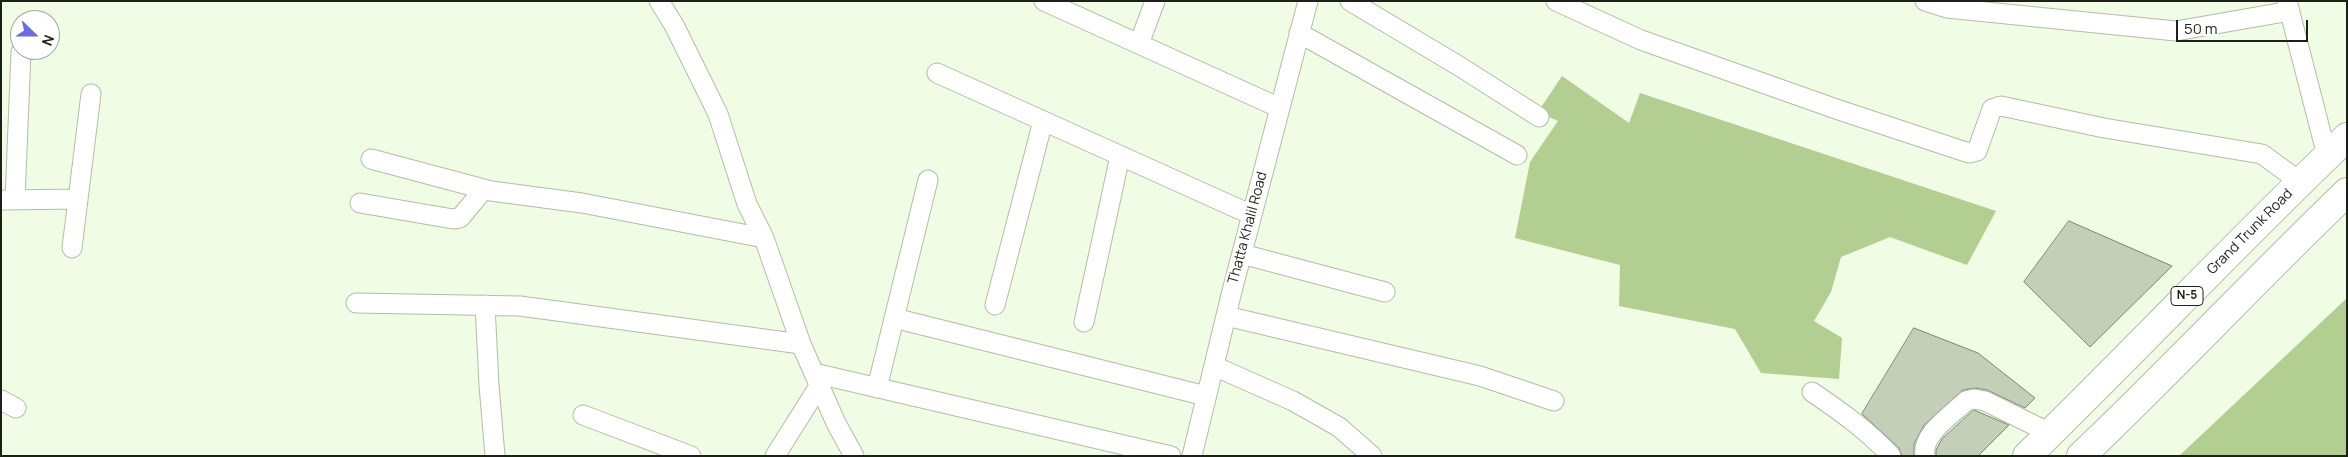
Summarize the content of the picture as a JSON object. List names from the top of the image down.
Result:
{
  "streets": {
    "highway": ["Grand Trunk Road", "N-5"],
    "street": ["Thatta Khalil Road"]
  },
  "scale_bar": "50 m",
  "north": "right"
}
